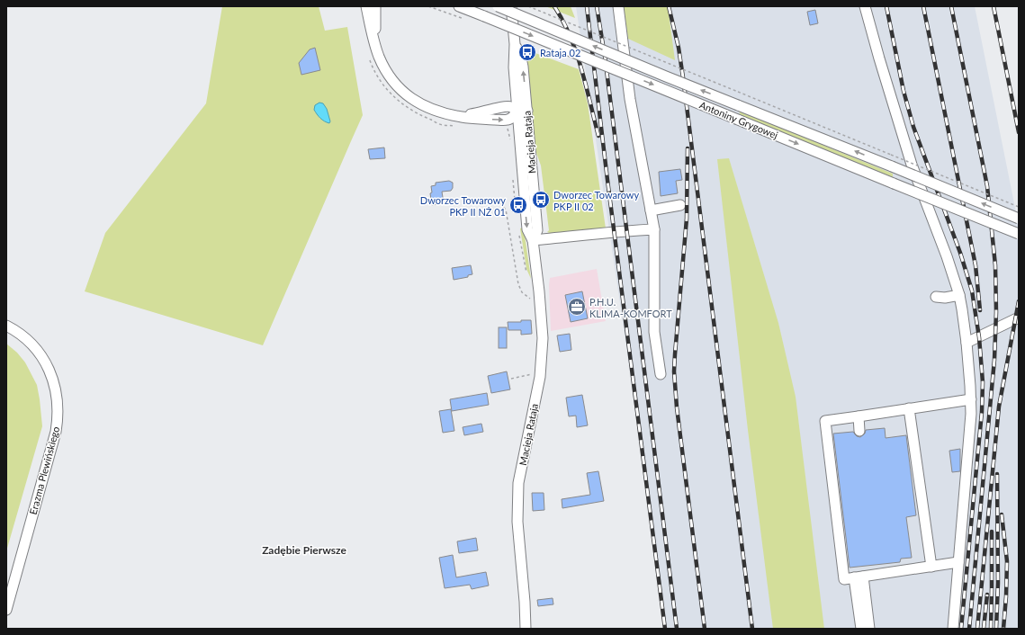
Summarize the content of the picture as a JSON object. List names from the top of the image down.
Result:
{
  "streets": {
    "street": ["Antoniny Grygowej", "Macieja Rataja", "Erazma Plewińskiego"]
  },
  "districts": ["Zadębie Pierwsze"],
  "places": {
    "bus stop": ["Rataja 02", "Dworzec Towarowy PKP II 02", "Dworzec Towarowy PKP II NŻ 01"],
    "office": ["P.H.U. KLIMA-KOMFORT"]
  }
}
